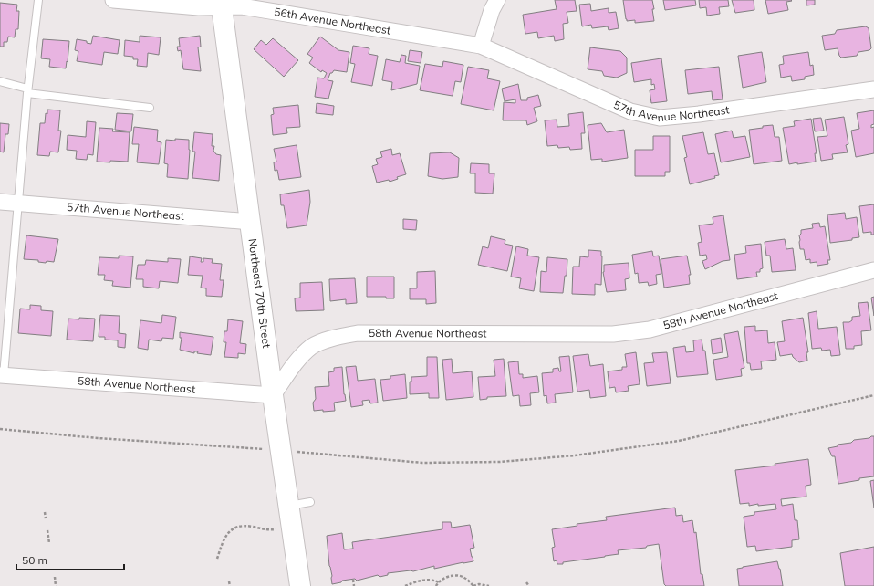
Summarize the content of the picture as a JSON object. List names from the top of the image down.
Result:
{
  "streets": {
    "main road": ["Northeast 70th Street"],
    "street": ["56th Avenue Northeast", "57th Avenue Northeast", "58th Avenue Northeast"]
  },
  "crossings": [
    ["56th Avenue Northeast", "57th Avenue Northeast"],
    ["56th Avenue Northeast", "Northeast 70th Street"],
    ["57th Avenue Northeast", "Northeast 70th Street"],
    ["Northeast 70th Street", "58th Avenue Northeast"]
  ],
  "scale_bar": "50 m"
}
